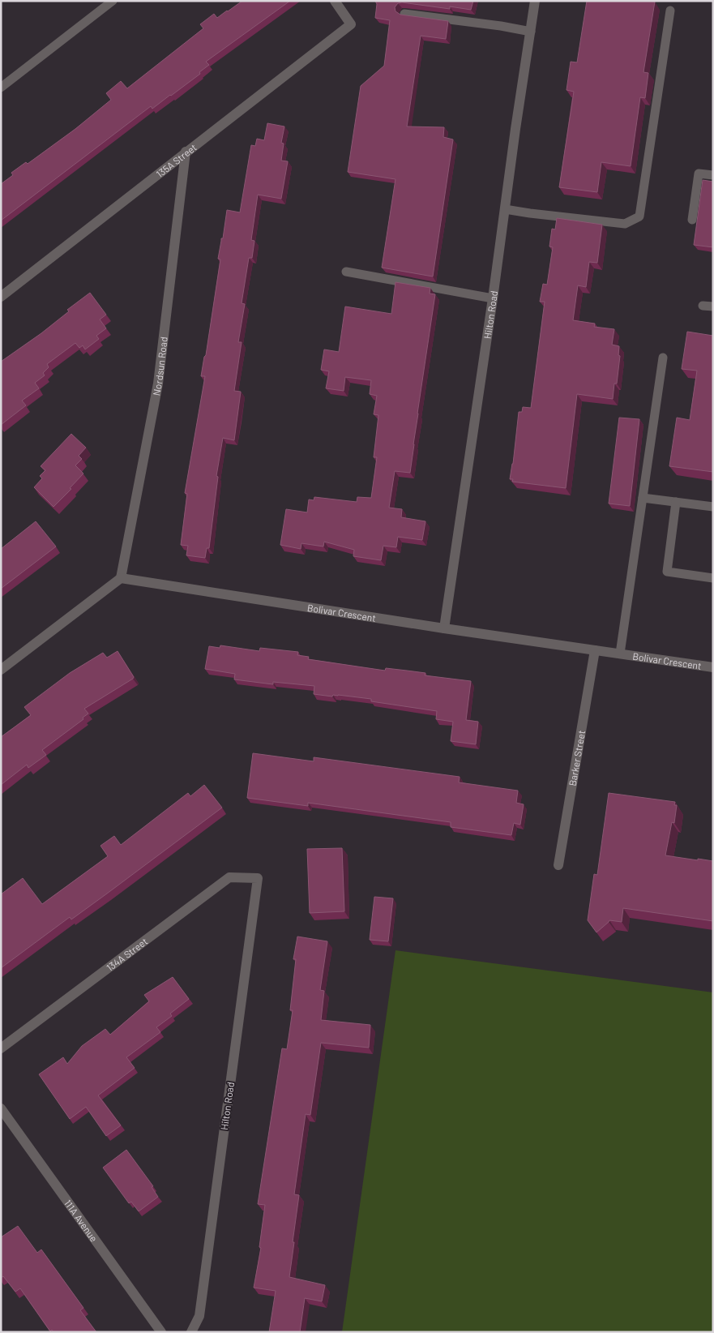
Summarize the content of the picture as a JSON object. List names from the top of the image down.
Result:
{
  "streets": {
    "street": [
      "135A Street",
      "Hilton Road",
      "Nordsun Road",
      "Bolivar Crescent",
      "Barker Street",
      "134A Street",
      "111A Avenue"
    ]
  },
  "crossings": [
    ["135A Street", "Nordsun Road"],
    ["Hilton Road", "Bolivar Crescent"],
    ["Hilton Road", "134A Street"],
    ["Nordsun Road", "Bolivar Crescent"],
    ["Bolivar Crescent", "Barker Street"]
  ]
}
